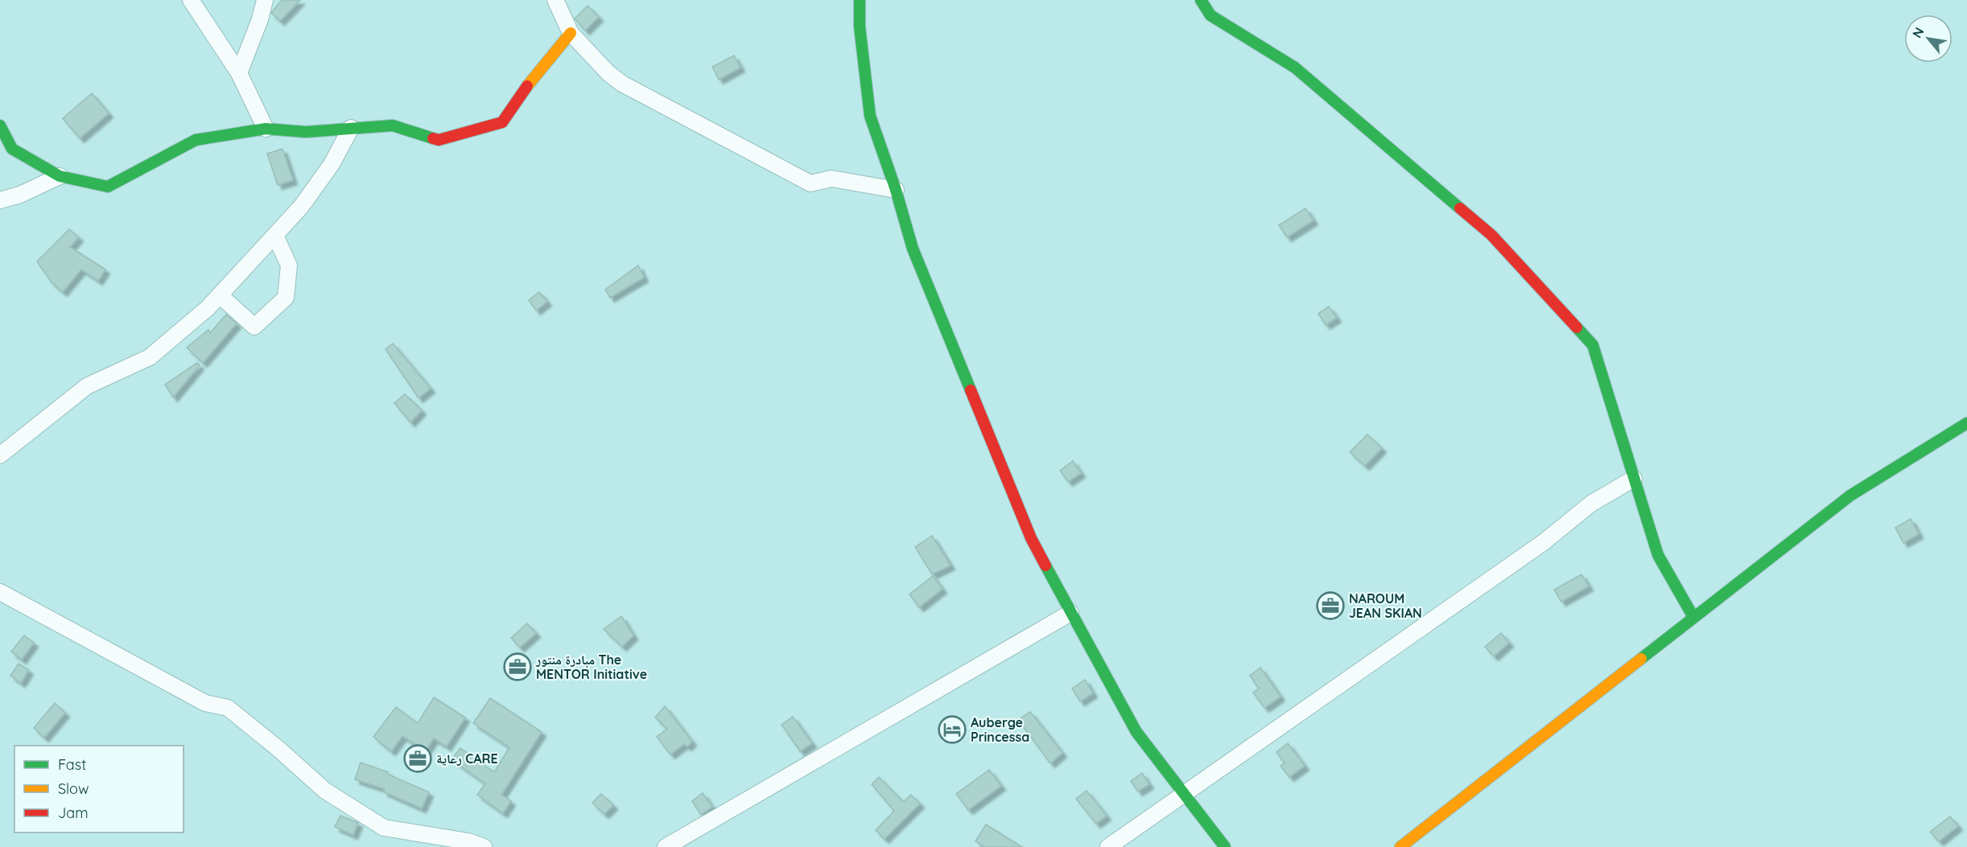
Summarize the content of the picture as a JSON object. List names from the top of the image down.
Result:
{
  "places": {
    "office": ["NAROUM JEAN SKIAN", "مبادرة منتور The MENTOR Initiative", "رعاية CARE"],
    "hotel": ["Auberge Princessa"]
  },
  "legend": ["Fast", "Slow", "Jam"],
  "north": "top left"
}
